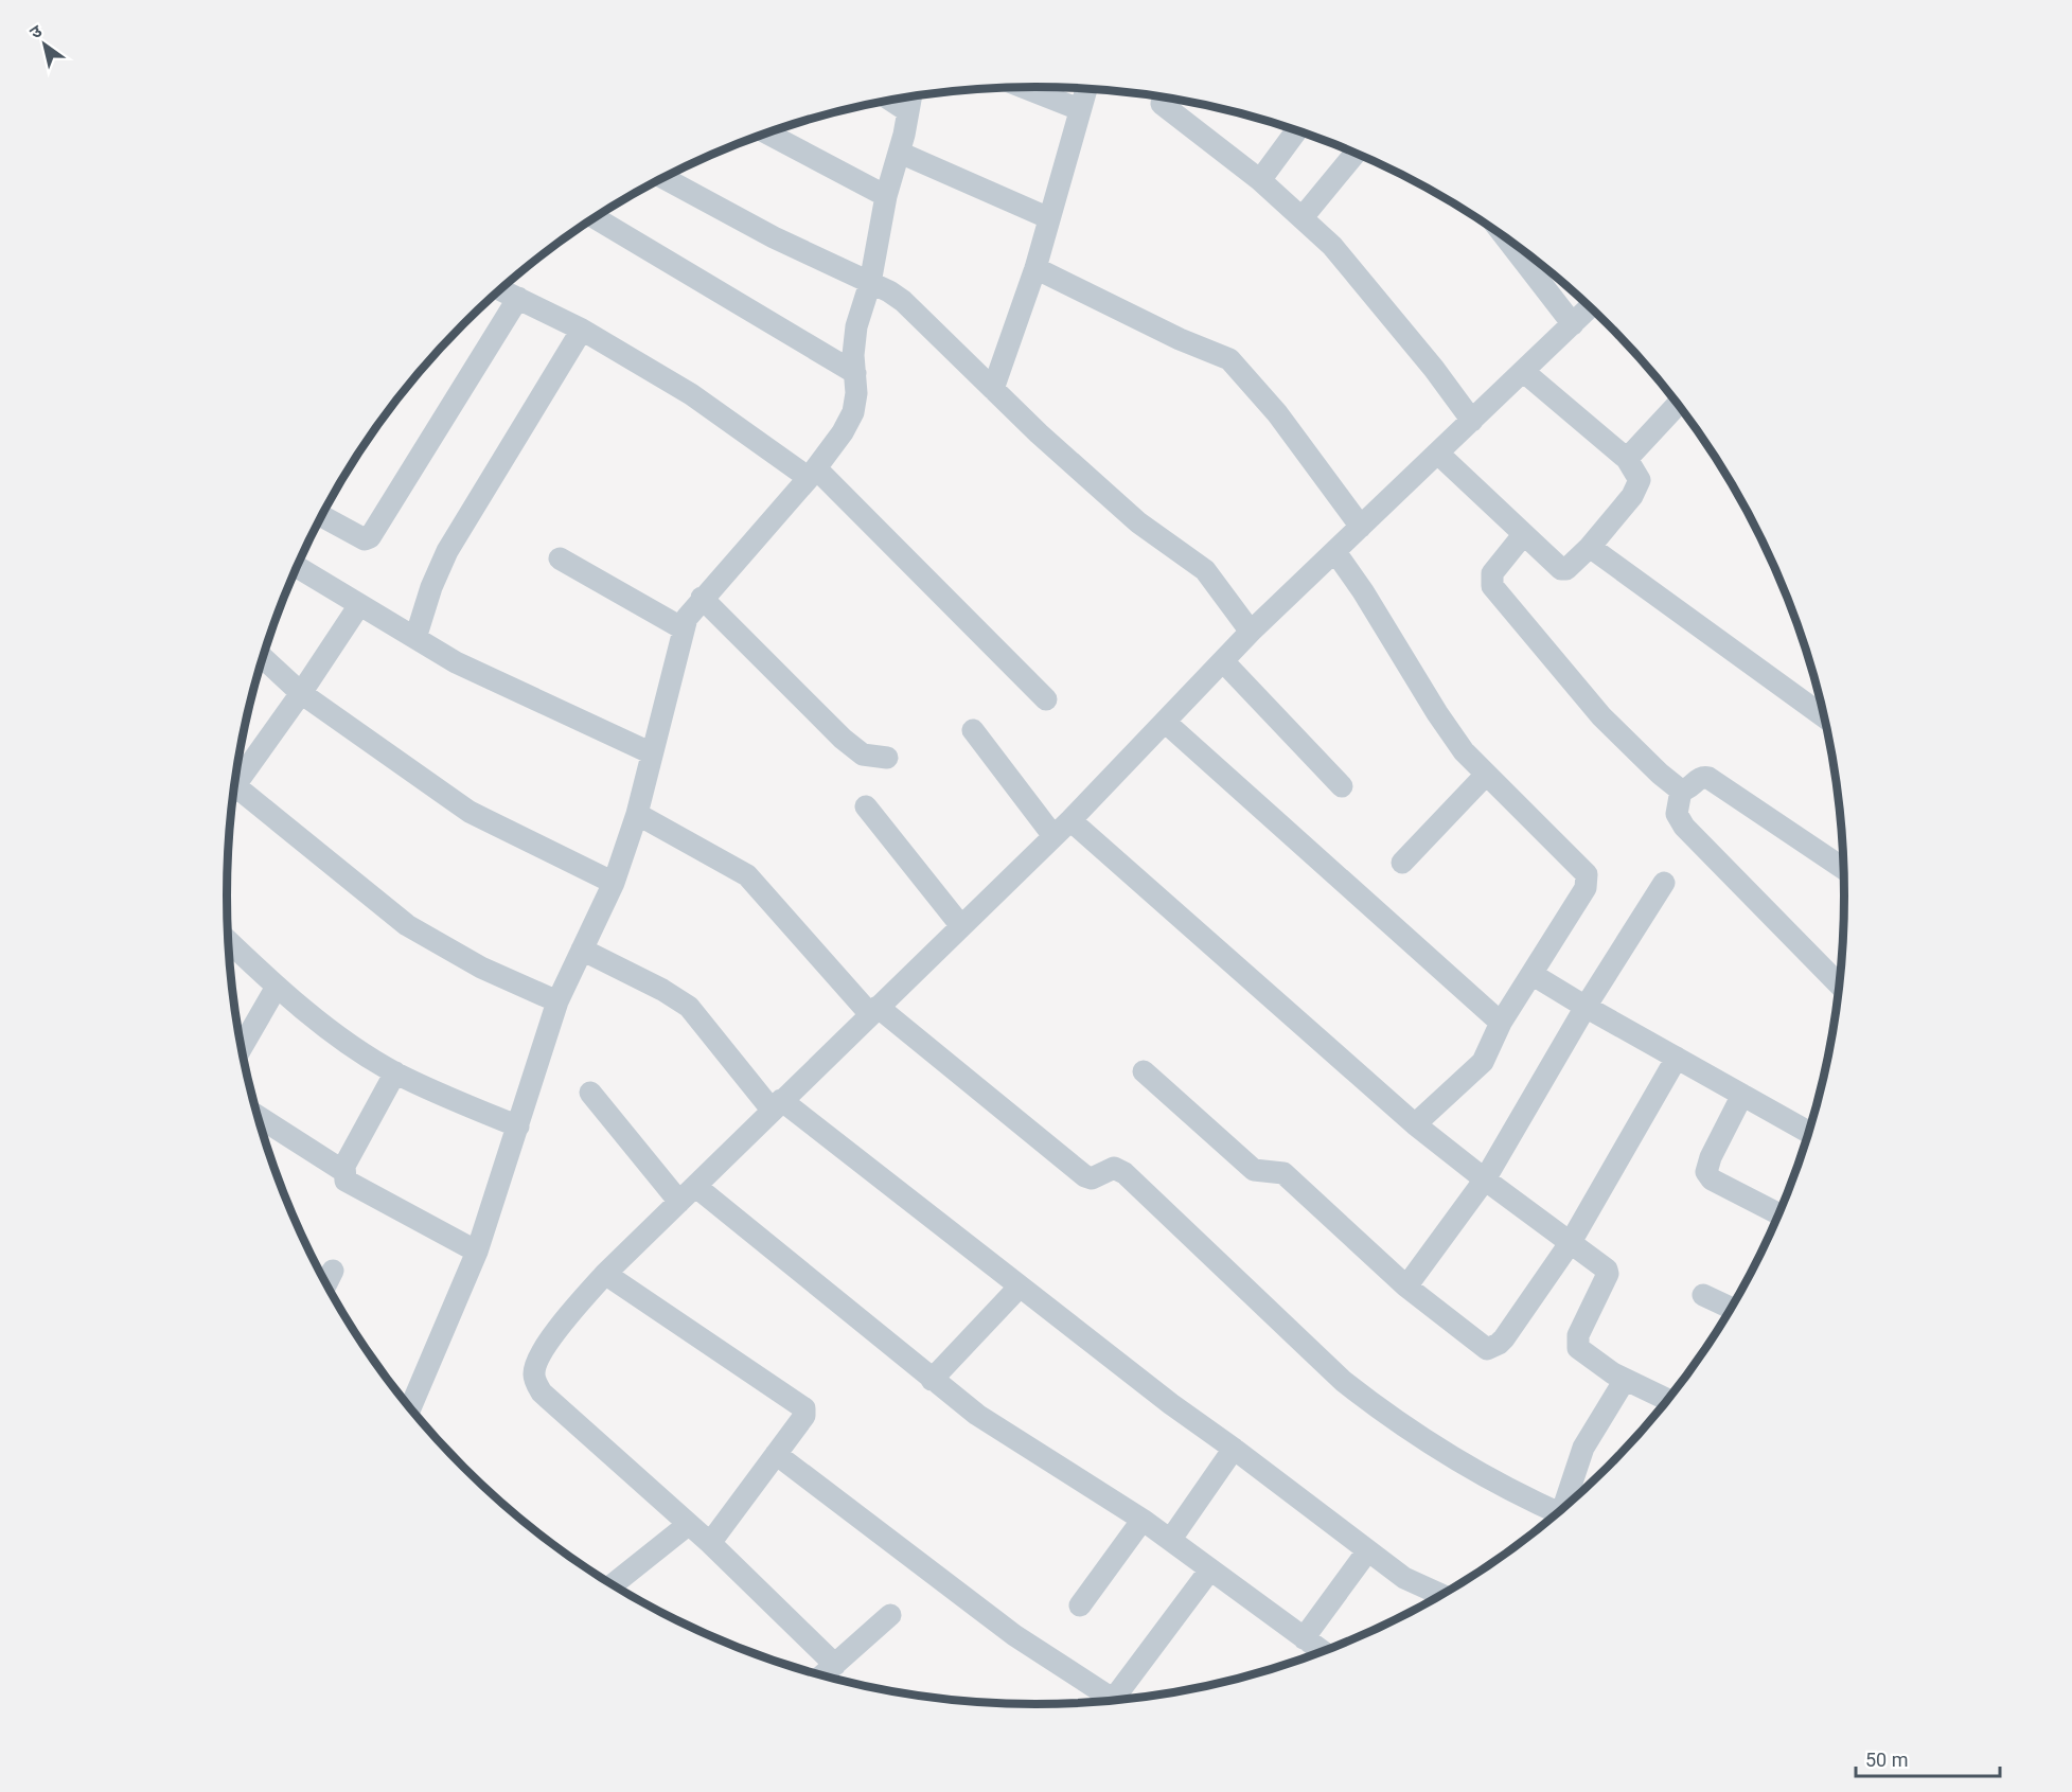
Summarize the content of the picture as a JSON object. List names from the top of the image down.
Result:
{
  "scale_bar": "50 m",
  "north": "top left"
}
